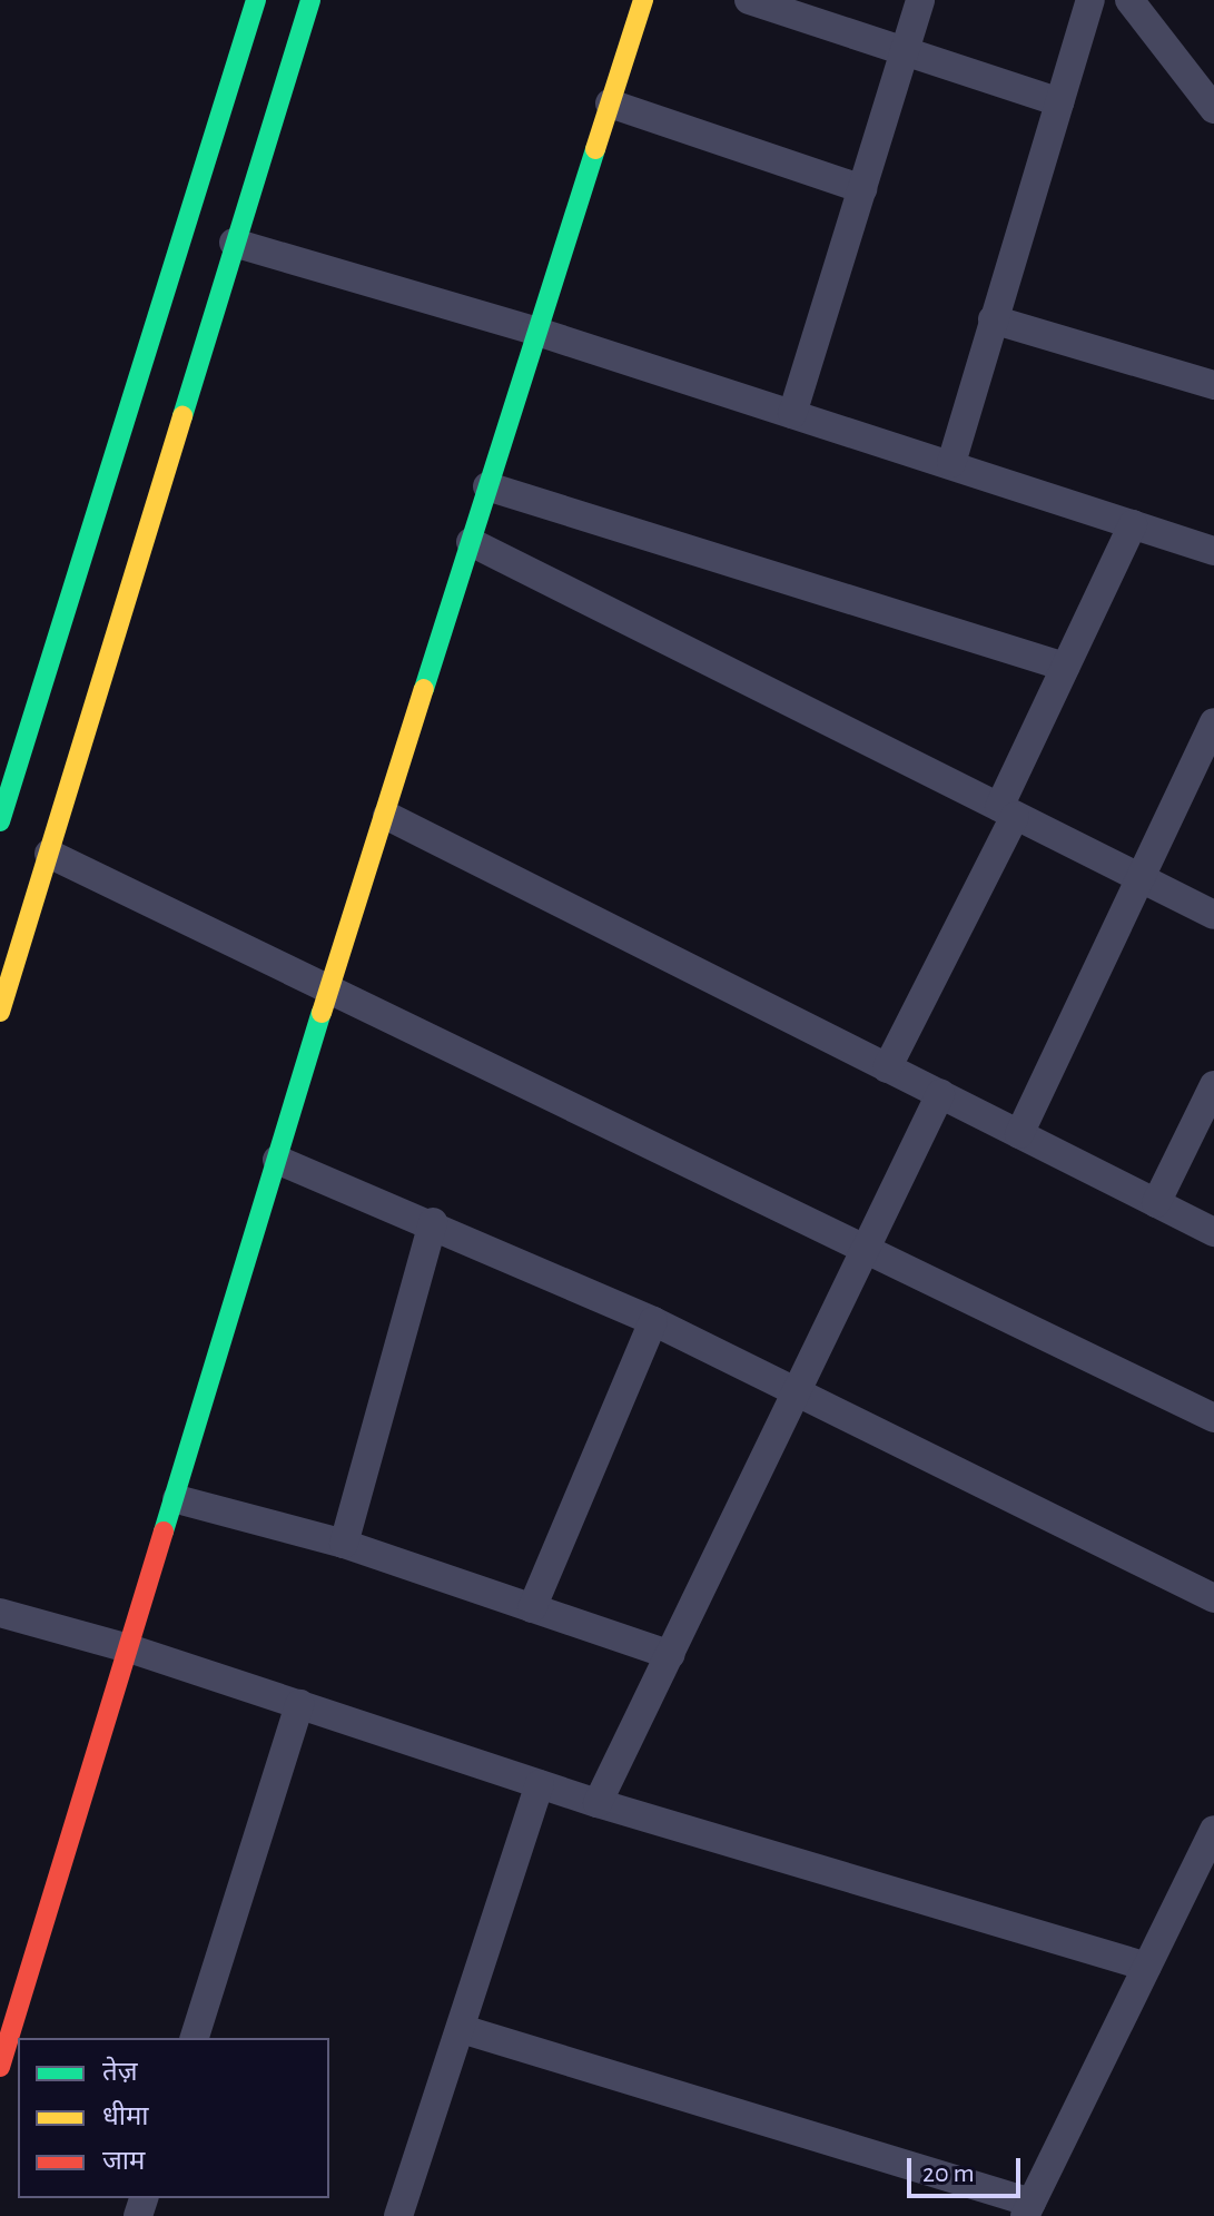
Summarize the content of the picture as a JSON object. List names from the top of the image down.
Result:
{
  "legend": ["तेज़", "धीमा", "जाम"],
  "scale_bar": "20 m"
}
